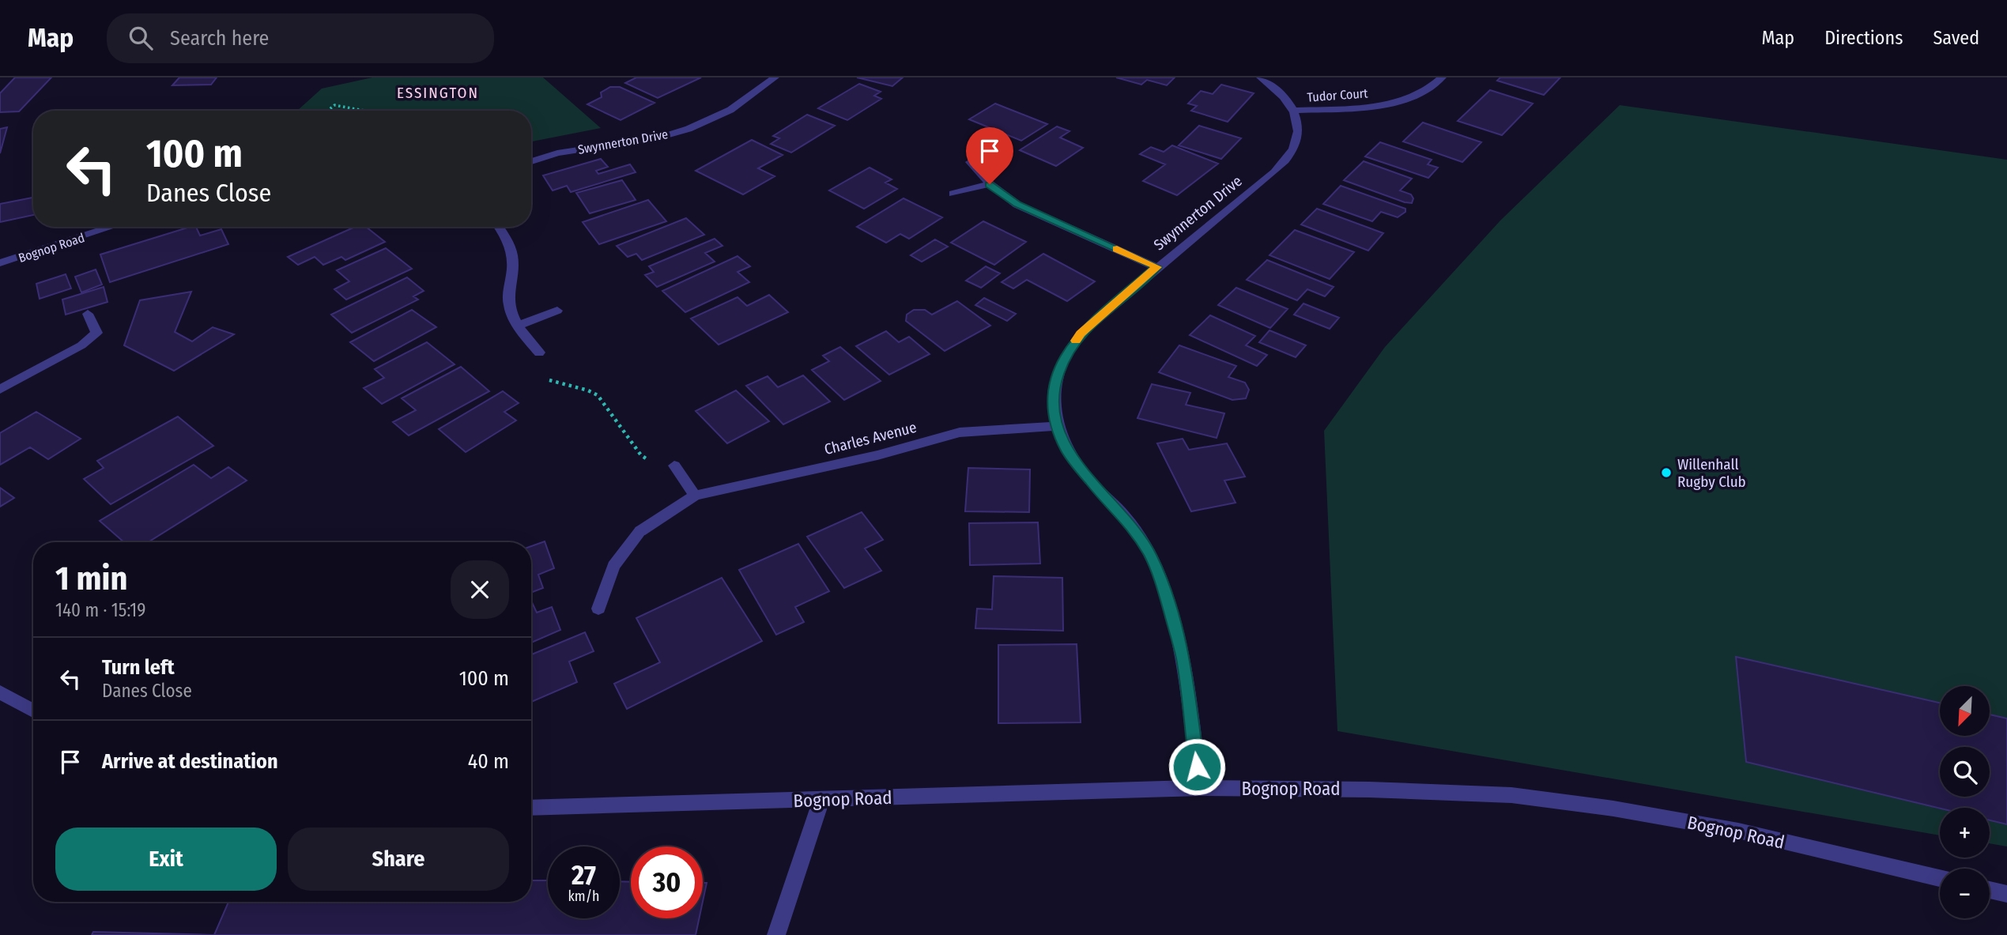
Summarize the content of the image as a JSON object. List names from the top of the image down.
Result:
{
  "streets": {
    "street": [
      "Tudor Court",
      "Swynnerton Drive",
      "Bognop Road",
      "Charles Avenue"
    ]
  },
  "crossings": [
    ["Tudor Court", "Swynnerton Drive"],
    ["Swynnerton Drive", "Bognop Road"],
    ["Swynnerton Drive", "Charles Avenue"]
  ],
  "districts": ["ESSINGTON"],
  "places": ["Willenhall Rugby Club"],
  "north": "bottom left",
  "page": {
    "header": "Map",
    "search": "Search here",
    "nav": ["Map", "Directions", "Saved"],
    "turn": ["100 m", "Danes Close"],
    "heading": ["1 min", "140 m · 15:19"],
    "list": [
      {
        "name": "Turn left",
        "note": "Danes Close",
        "value": "100 m"
      },
      {
        "name": "Arrive at destination",
        "value": "40 m"
      }
    ],
    "map_buttons": ["+", "−"],
    "buttons": ["Exit", "Share"],
    "speed": "27 km/h",
    "limit": "30"
  }
}
